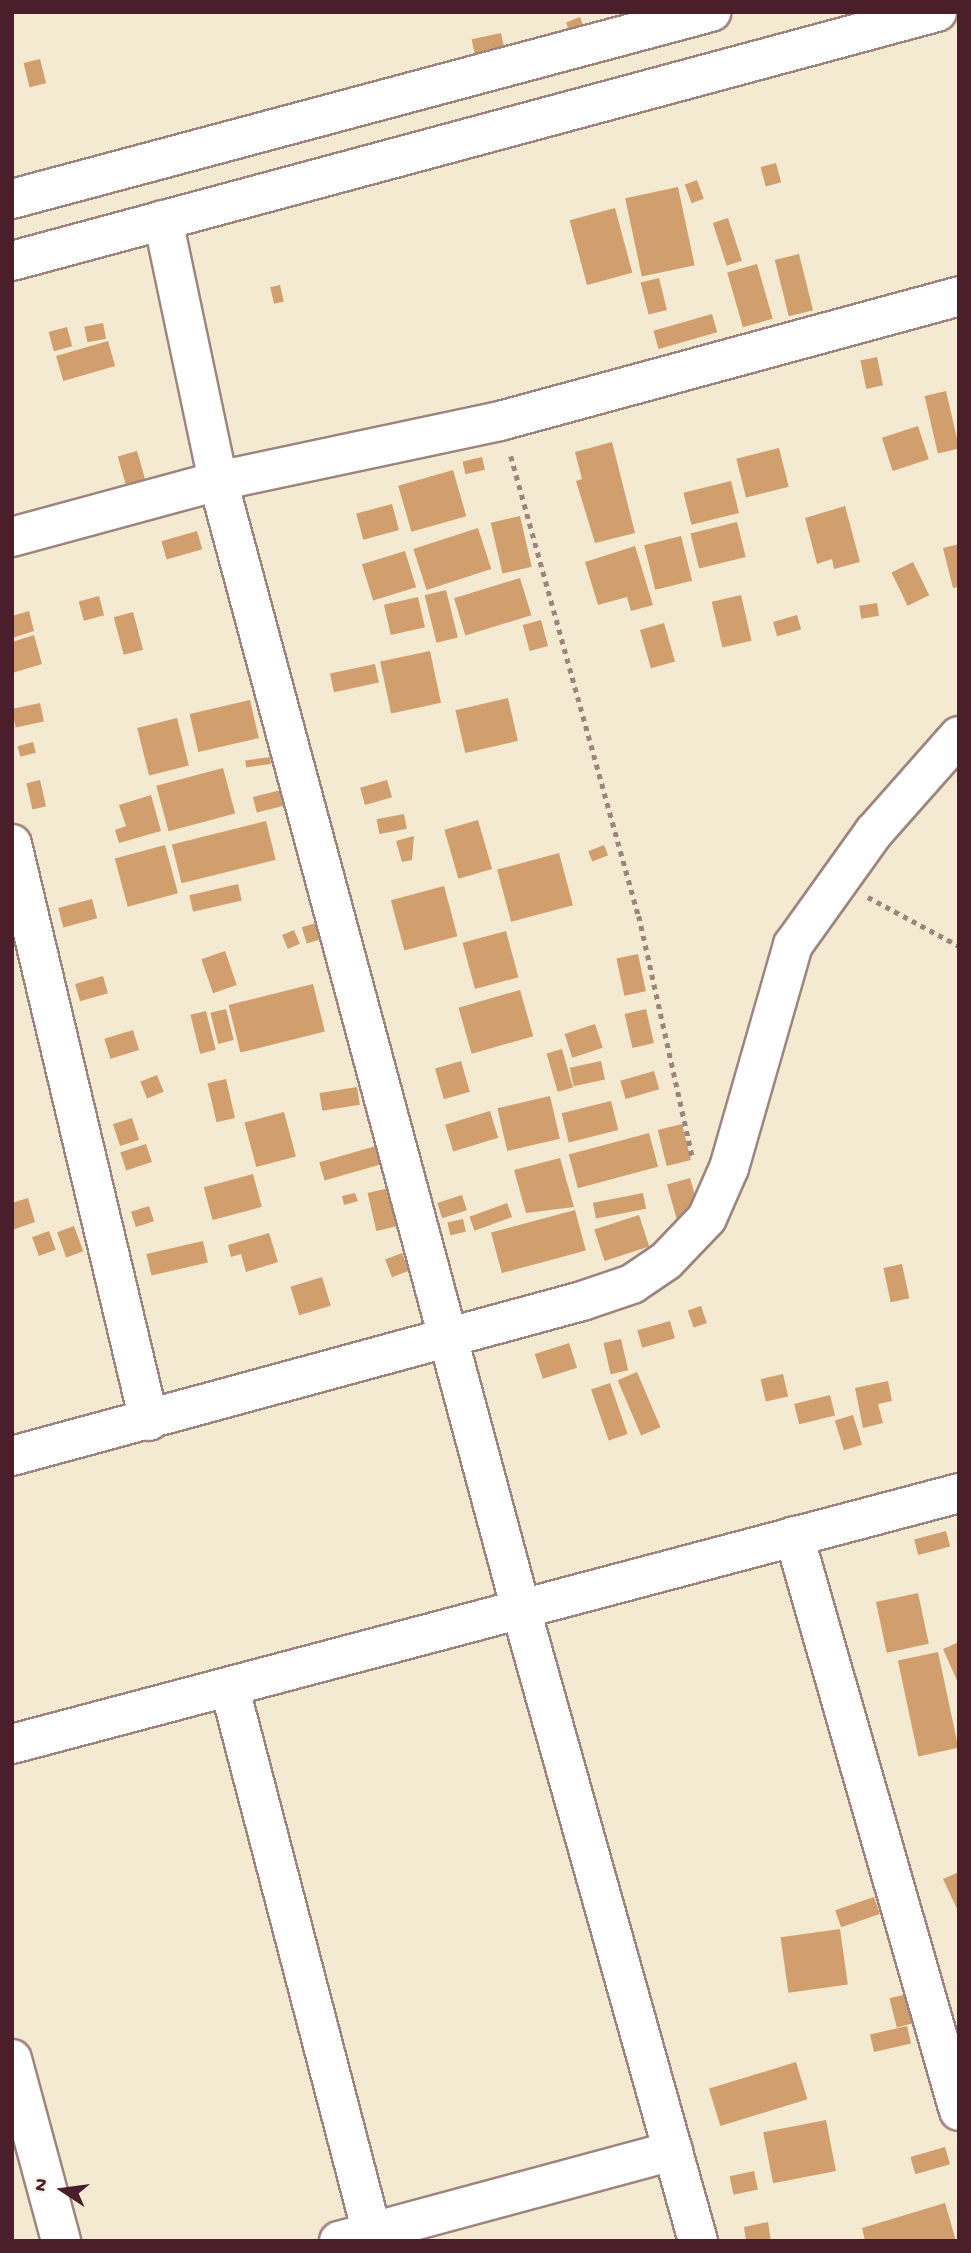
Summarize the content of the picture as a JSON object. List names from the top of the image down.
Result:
{
  "north": "left"
}
